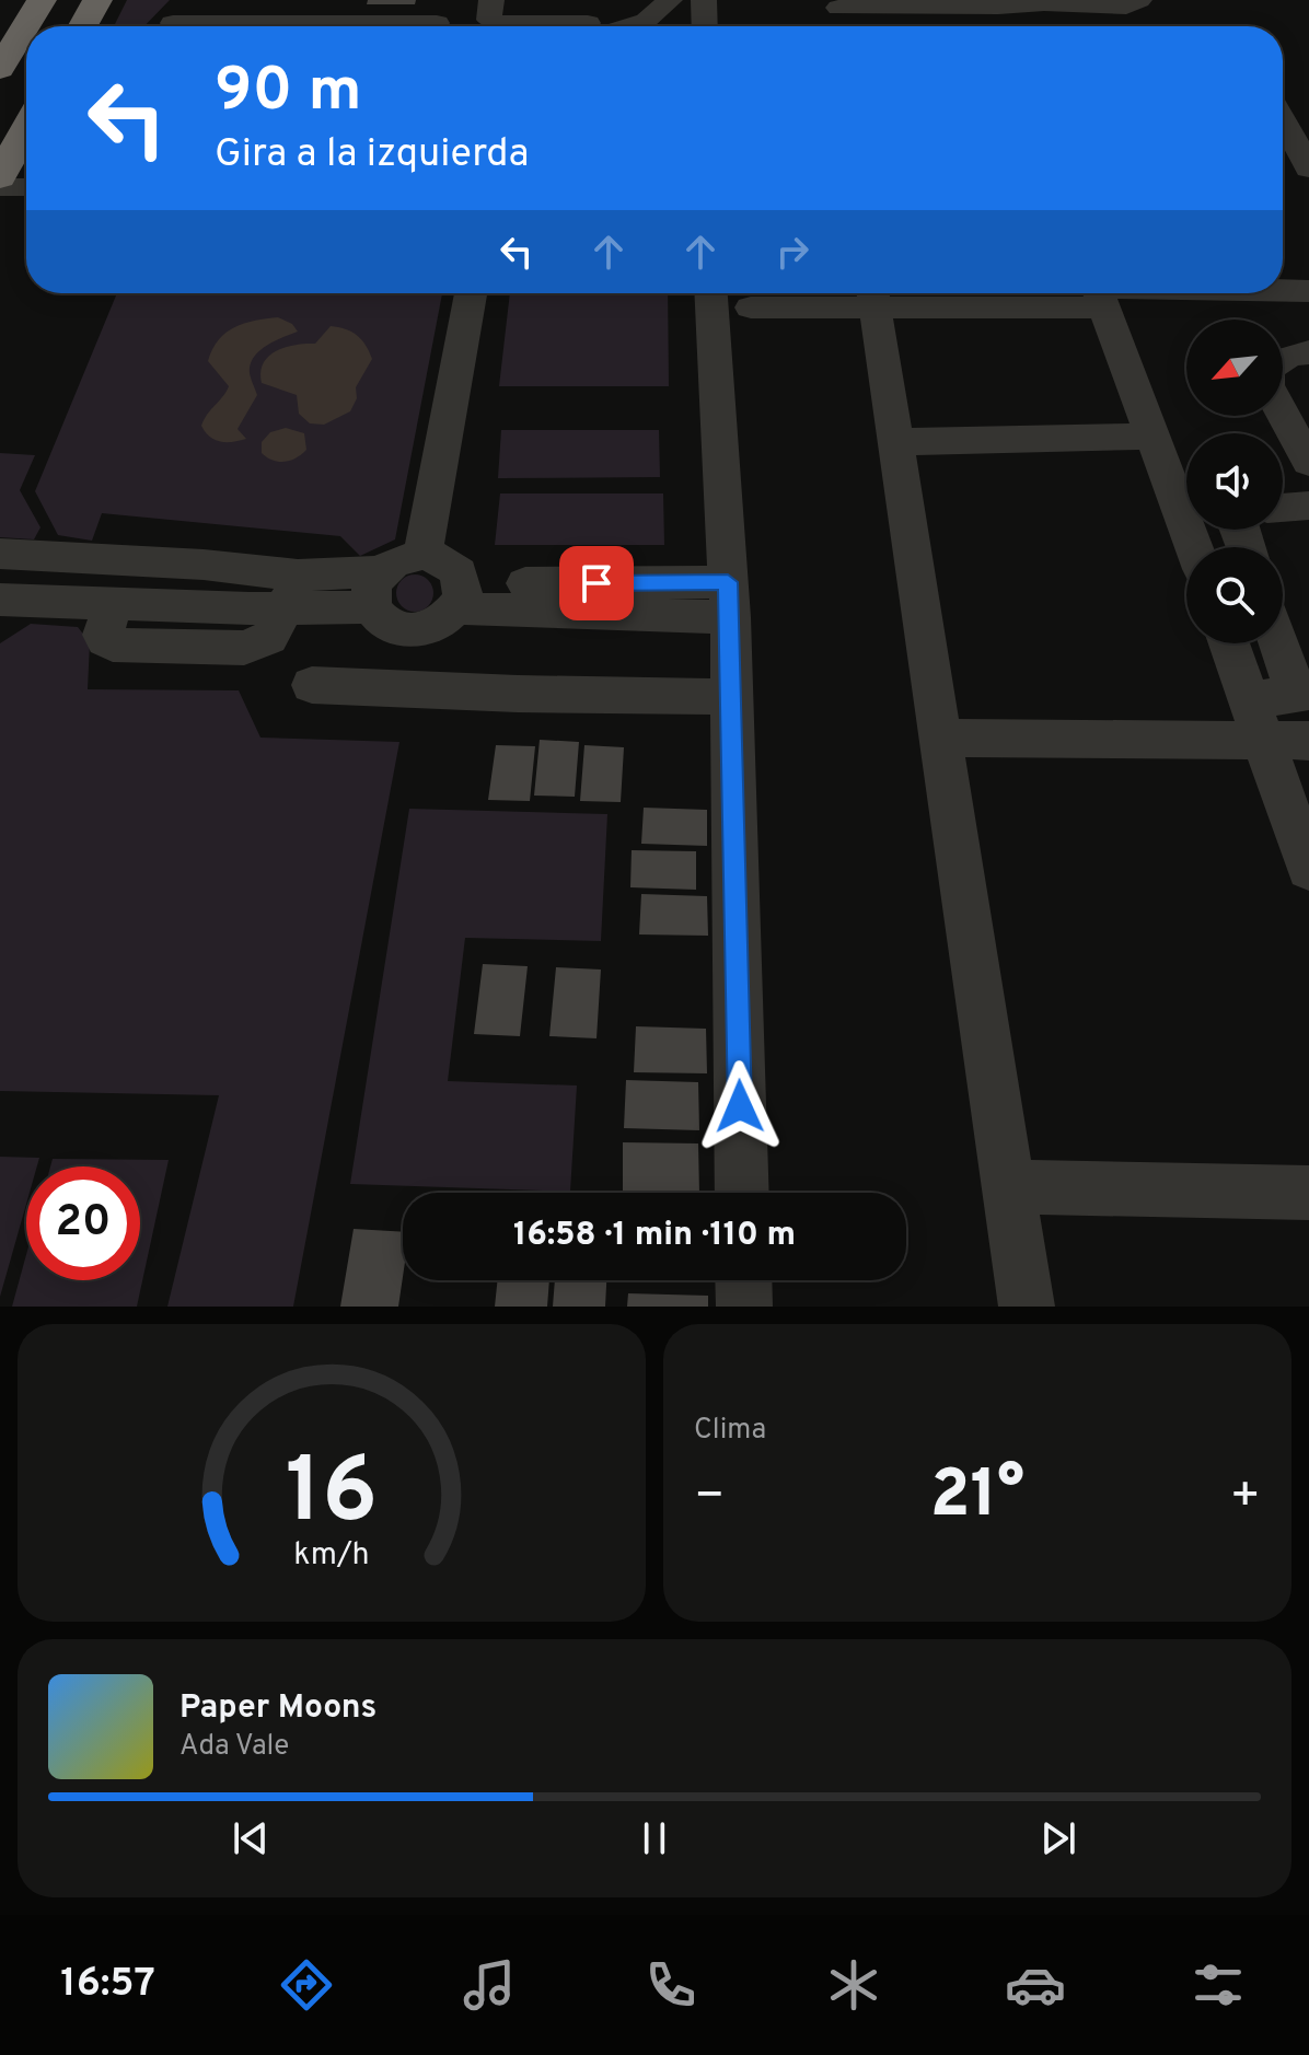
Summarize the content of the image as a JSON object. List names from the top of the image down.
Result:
{
  "north": "bottom left",
  "page": {
    "turn": ["90 m", "Gira a la izquierda"],
    "limit": "20",
    "trip": "16:58 · 1 min · 110 m",
    "tile": "Clima",
    "heat": ["−", "21°", "+"],
    "song": ["Paper Moons", "Ada Vale"],
    "tabs": "16:57",
    "gauge": ["16", "km/h"]
  }
}
